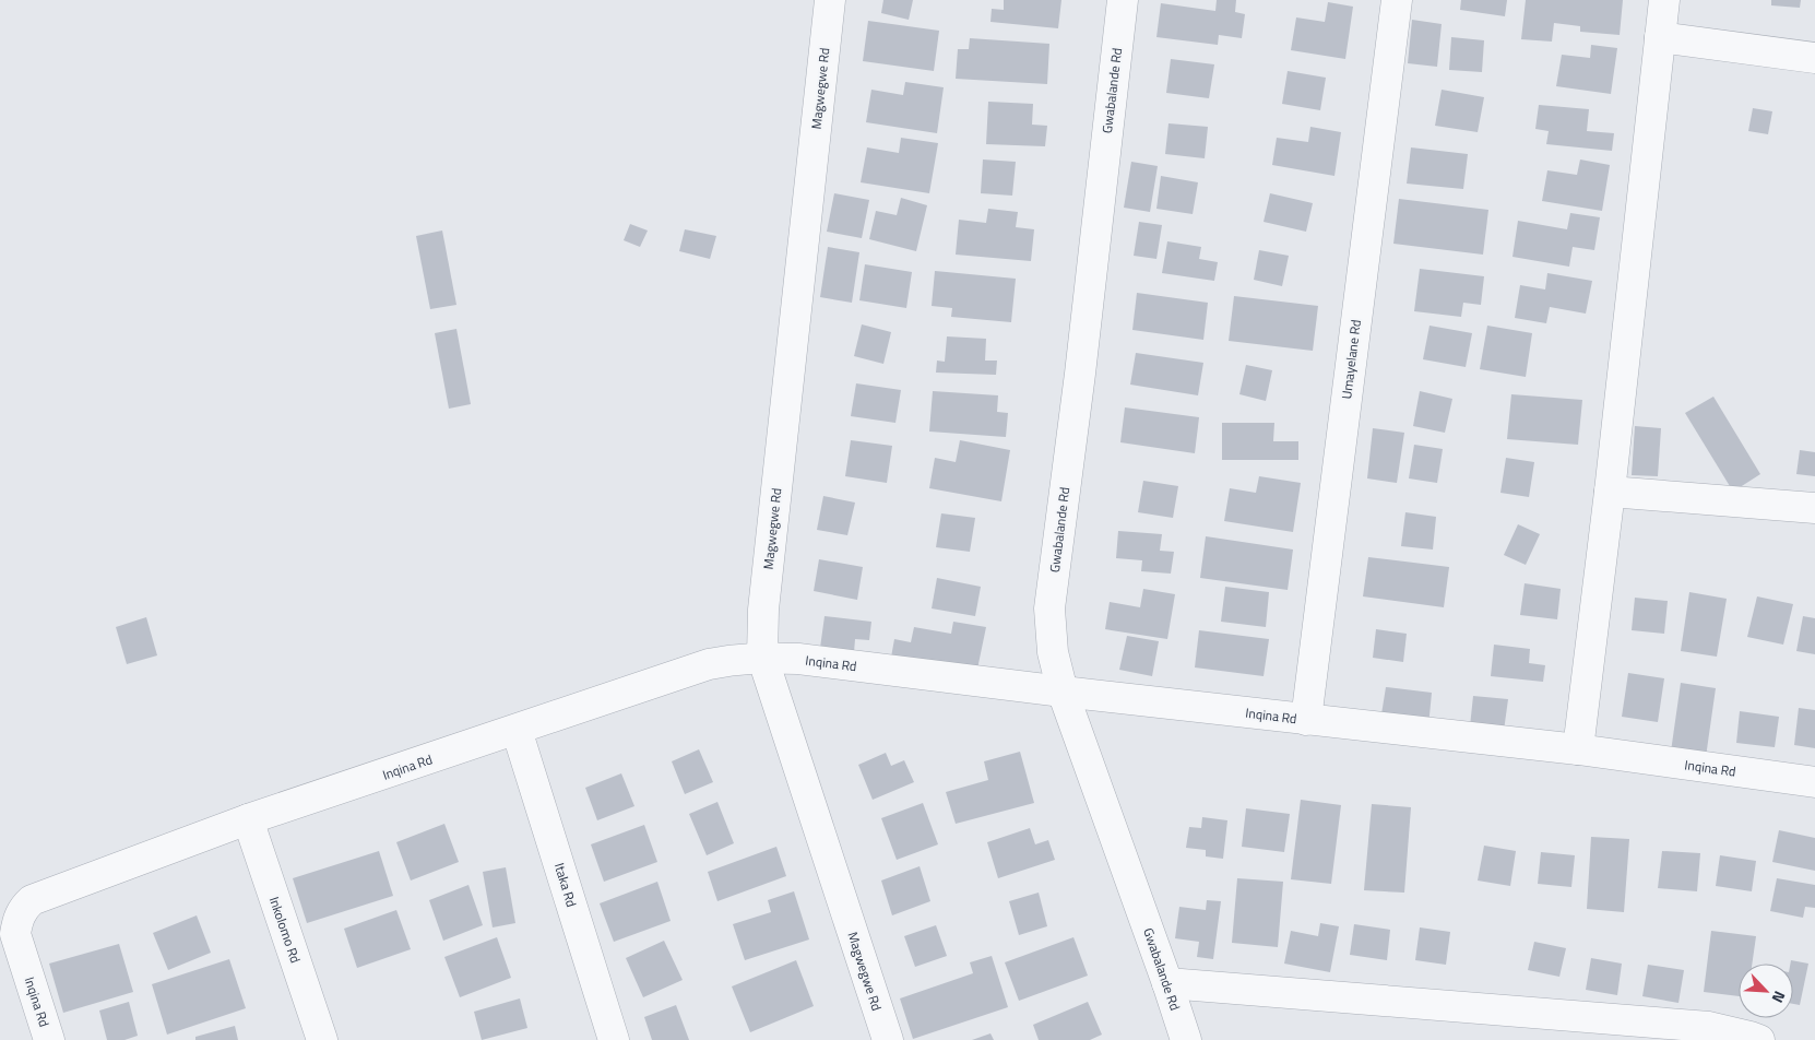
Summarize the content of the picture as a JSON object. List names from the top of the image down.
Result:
{
  "streets": {
    "street": [
      "Magwegwe Rd",
      "Gwabalande Rd",
      "Umayelane Rd",
      "Inqina Rd",
      "Itaka Rd",
      "Inkolomo Rd"
    ]
  },
  "crossings": [
    ["Magwegwe Rd", "Inqina Rd"],
    ["Gwabalande Rd", "Inqina Rd"],
    ["Umayelane Rd", "Inqina Rd"],
    ["Inqina Rd", "Itaka Rd"],
    ["Inqina Rd", "Inkolomo Rd"]
  ],
  "north": "bottom right"
}
